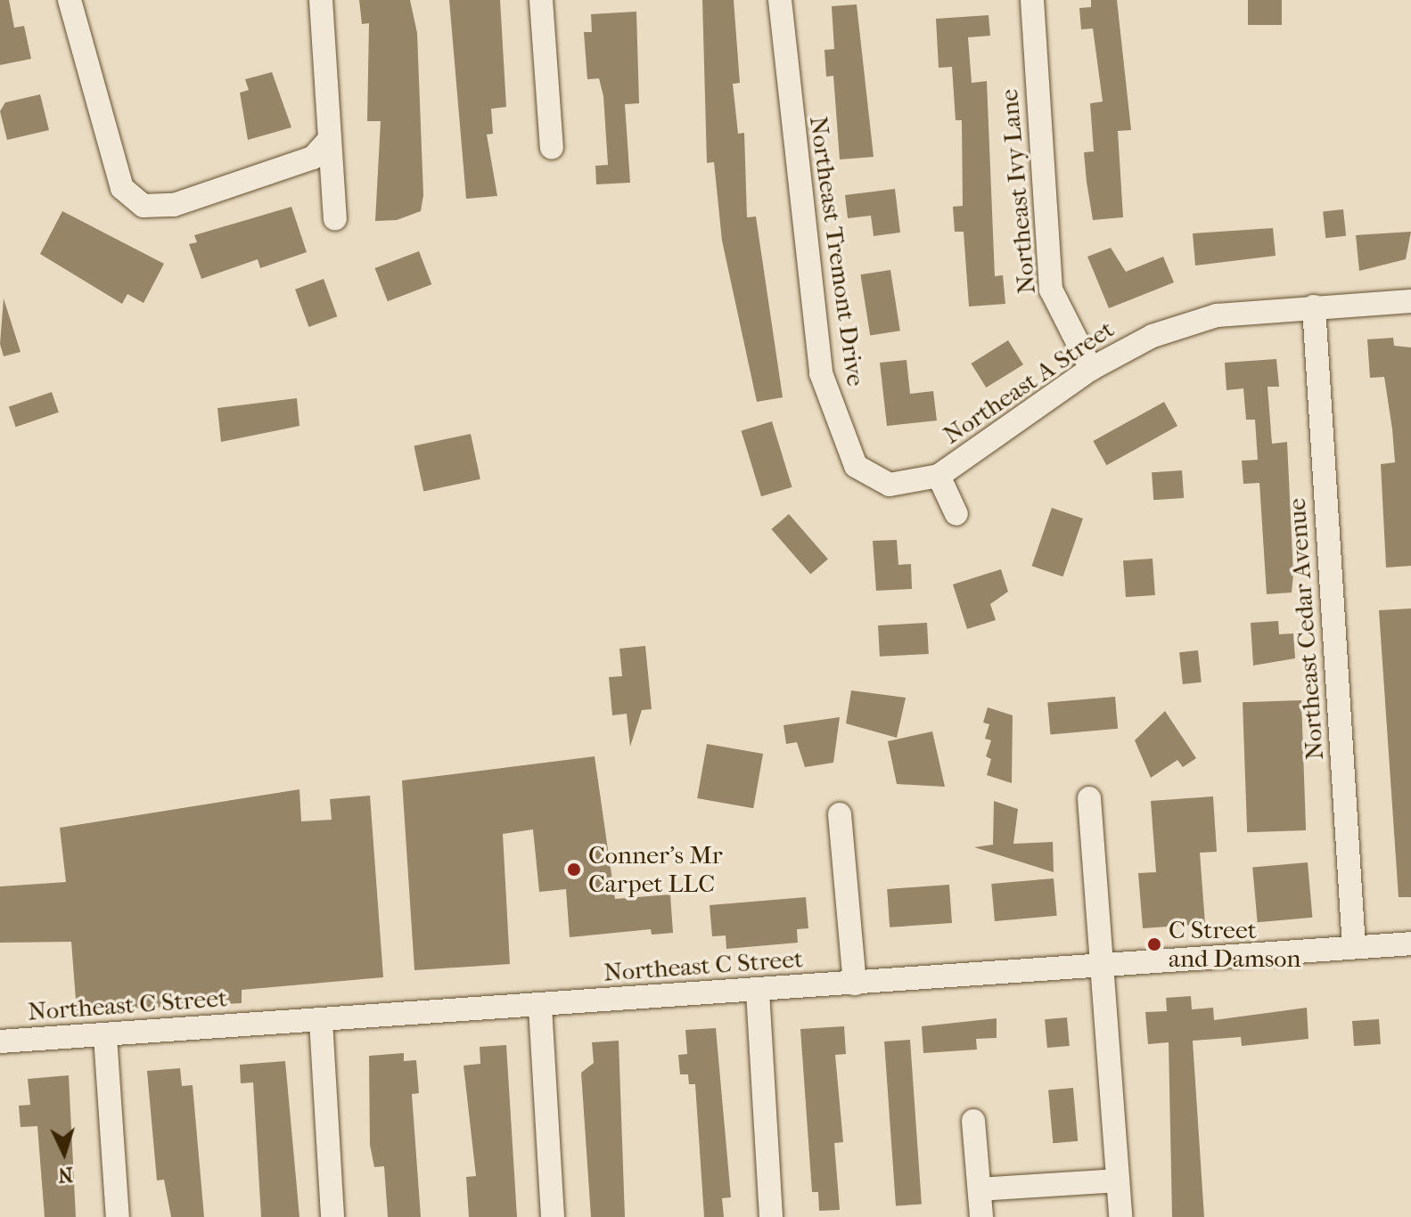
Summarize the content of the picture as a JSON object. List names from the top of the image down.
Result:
{
  "streets": {
    "street": [
      "Northeast Ivy Lane",
      "Northeast Tremont Drive",
      "Northeast A Street",
      "Northeast Cedar Avenue",
      "Northeast C Street"
    ]
  },
  "crossings": [
    ["Northeast Ivy Lane", "Northeast A Street"],
    ["Northeast Tremont Drive", "Northeast A Street"],
    ["Northeast A Street", "Northeast Cedar Avenue"],
    ["Northeast Cedar Avenue", "Northeast C Street"]
  ],
  "places": ["Conner's Mr Carpet LLC", "C Street and Damson"],
  "north": "bottom"
}
